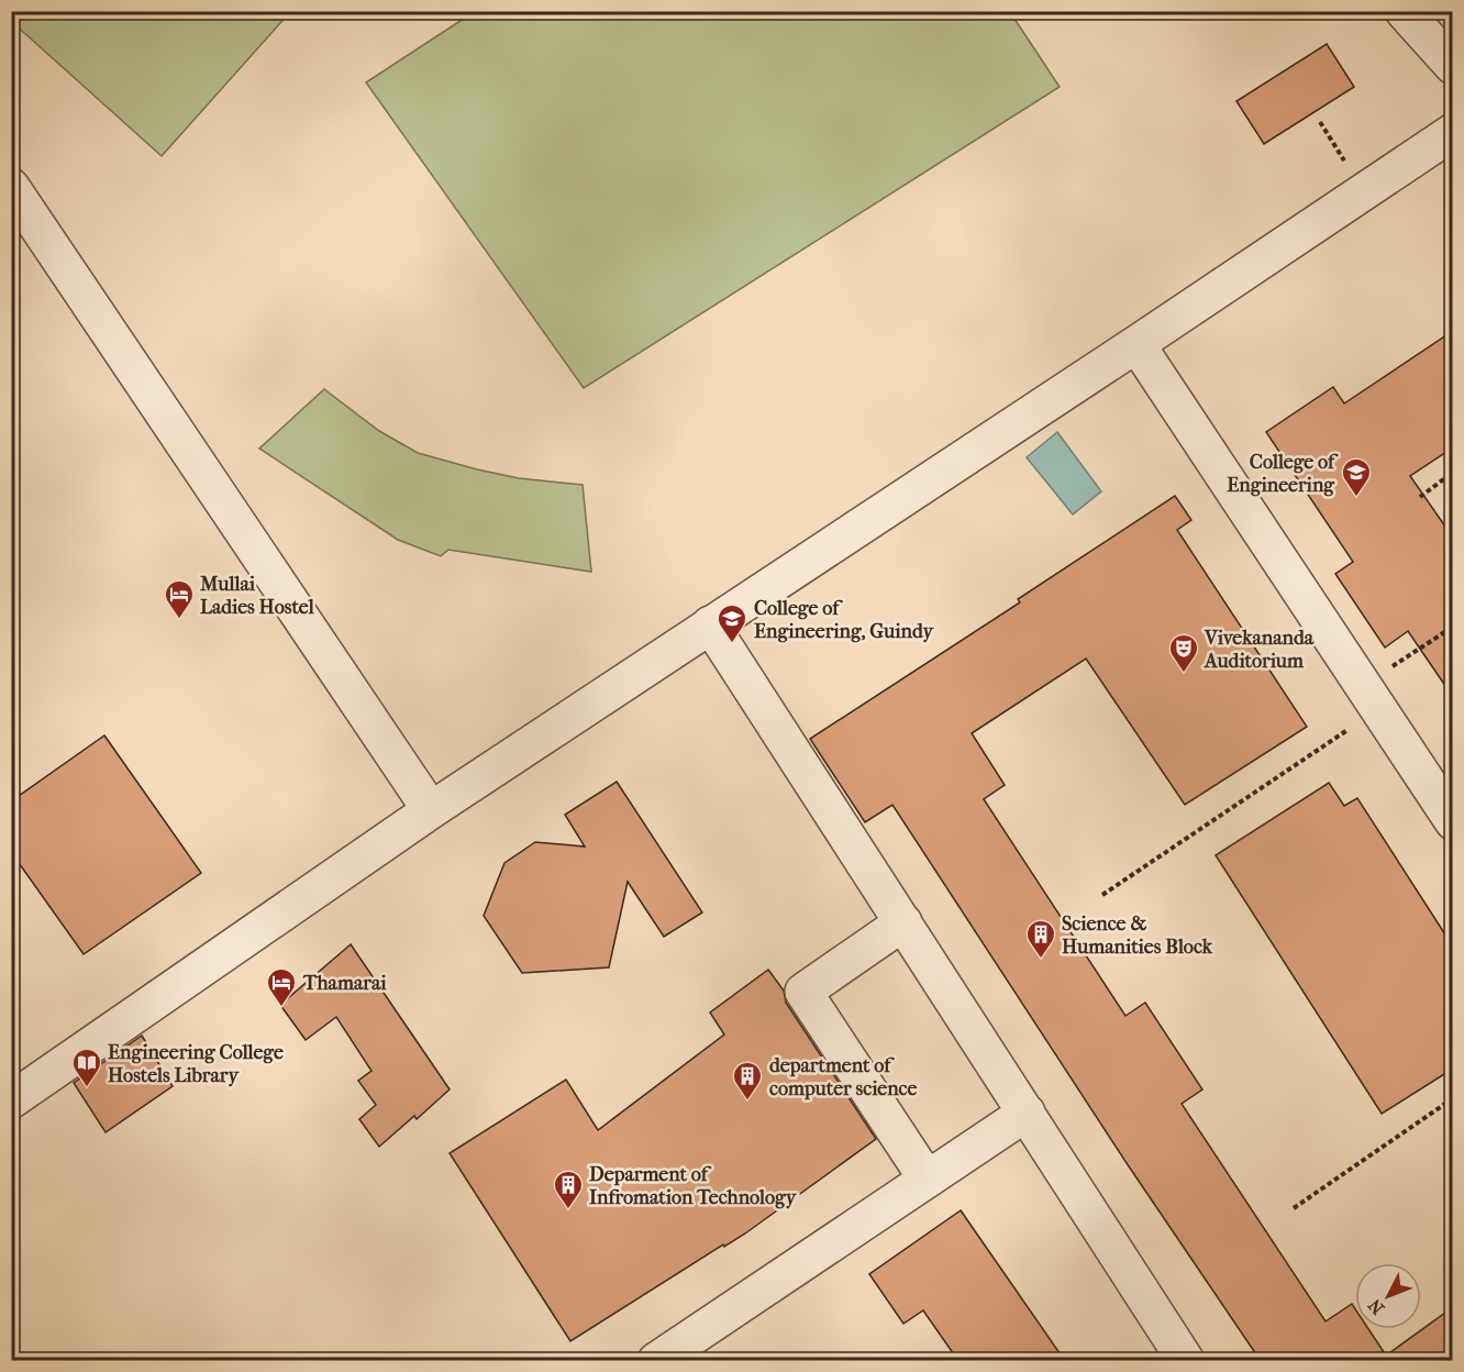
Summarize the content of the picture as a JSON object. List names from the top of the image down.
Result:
{
  "places": {
    "school or university": ["College of Engineering", "College of Engineering, Guindy"],
    "hotel": ["Mullai Ladies Hostel", "Thamarai"],
    "theatre": ["Vivekananda Auditorium"],
    "building": ["Science & Humanities Block", "department of computer science", "Deparment of Infromation Technology"],
    "library": ["Engineering College Hostels Library"]
  },
  "north": "bottom left"
}
